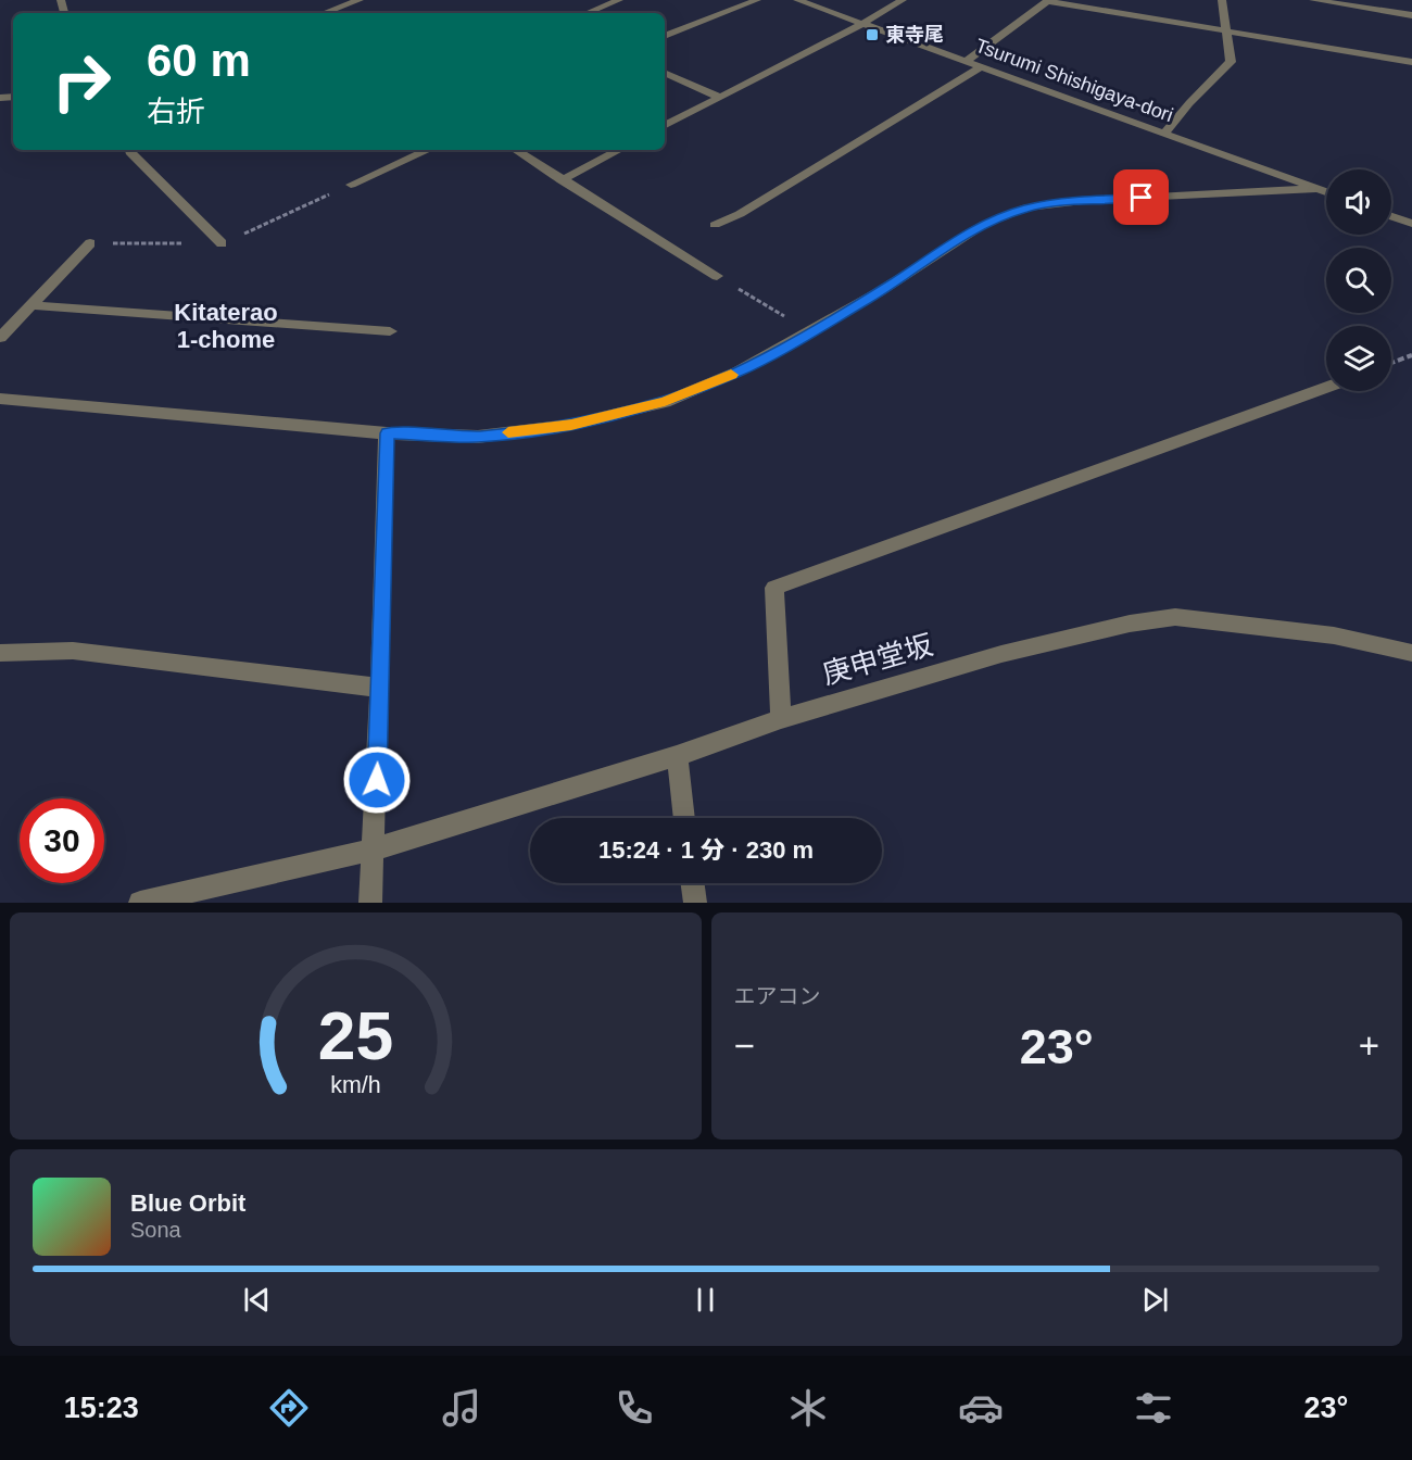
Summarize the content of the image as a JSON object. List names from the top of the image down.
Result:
{
  "streets": {
    "street": ["Tsurumi Shishigaya-dori", "庚申堂坂"]
  },
  "districts": ["Kitaterao 1-chome"],
  "places": {
    "transit": ["東寺尾"]
  },
  "page": {
    "turn": ["60 m", "右折"],
    "limit": "30",
    "trip": "15:24 · 1 分 · 230 m",
    "tile": "エアコン",
    "heat": ["−", "23°", "+"],
    "song": ["Blue Orbit", "Sona"],
    "tabs": ["15:23", "23°"],
    "gauge": ["25", "km/h"]
  }
}
